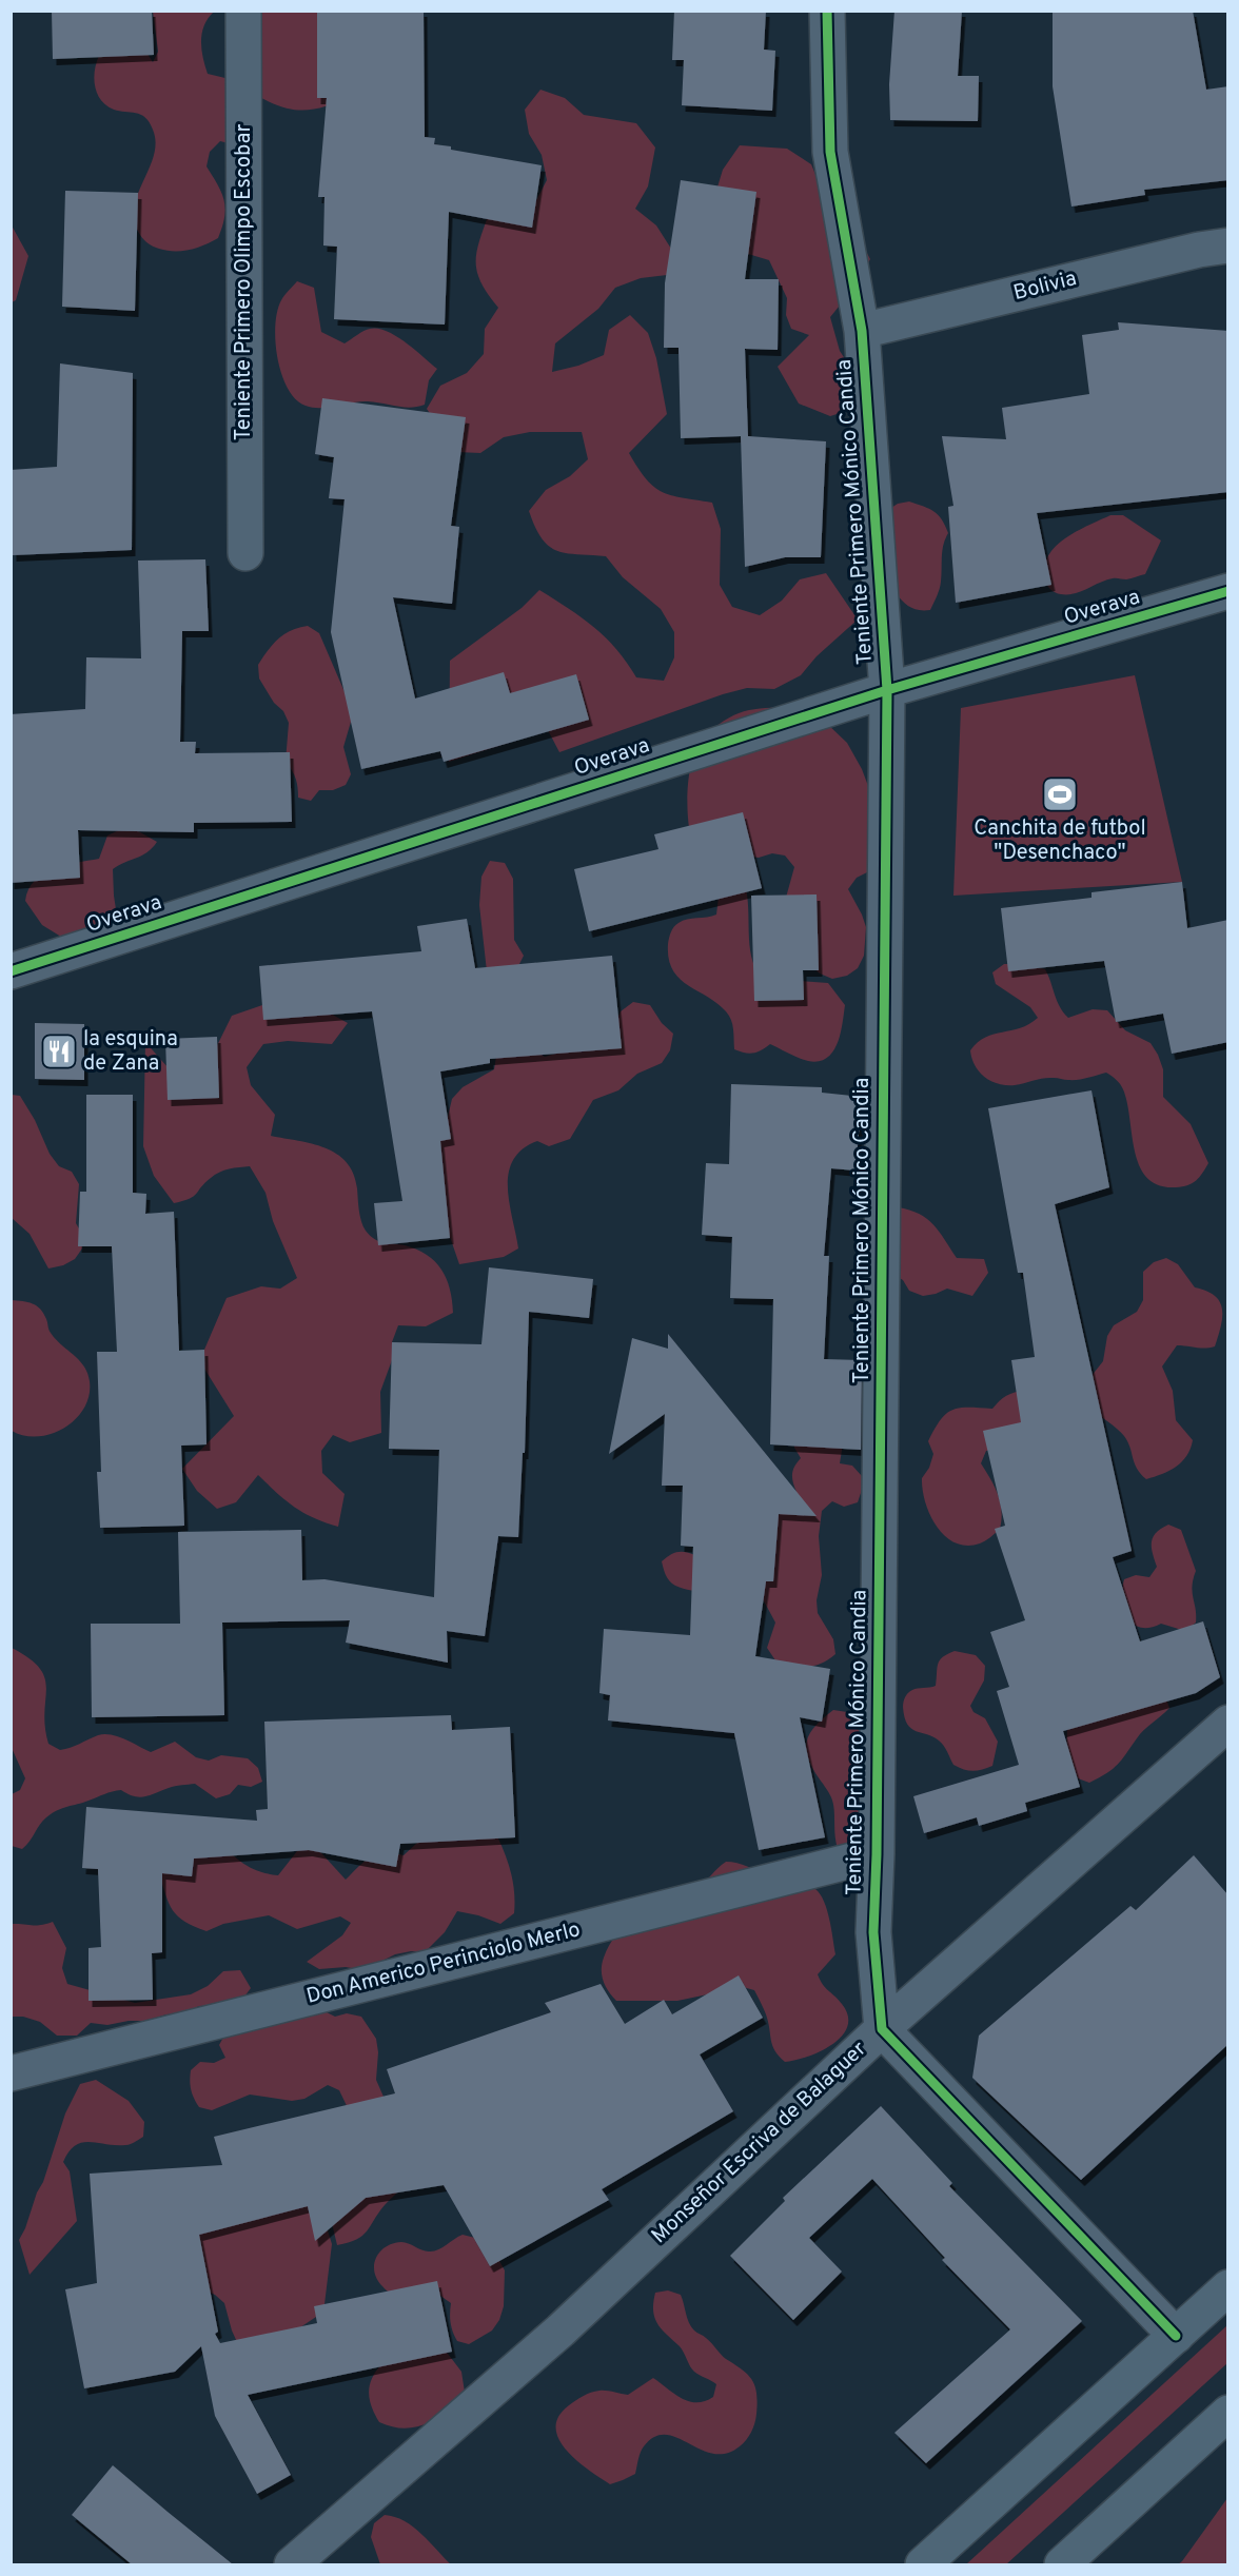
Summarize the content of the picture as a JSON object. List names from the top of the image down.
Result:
{
  "streets": {
    "street": [
      "Teniente Primero Olimpo Escobar",
      "Bolivia",
      "Teniente Primero Mónico Candia",
      "Overava",
      "Don Americo Perinciolo Merlo",
      "Monseñor Escriva de Balaguer"
    ]
  },
  "crossings": [
    ["Bolivia", "Teniente Primero Mónico Candia"],
    ["Teniente Primero Mónico Candia", "Overava"],
    ["Teniente Primero Mónico Candia", "Don Americo Perinciolo Merlo"],
    ["Teniente Primero Mónico Candia", "Monseñor Escriva de Balaguer"]
  ],
  "places": {
    "sports": ["Canchita de futbol \"Desenchaco\""],
    "restaurant": ["la esquina de Zana"]
  }
}
